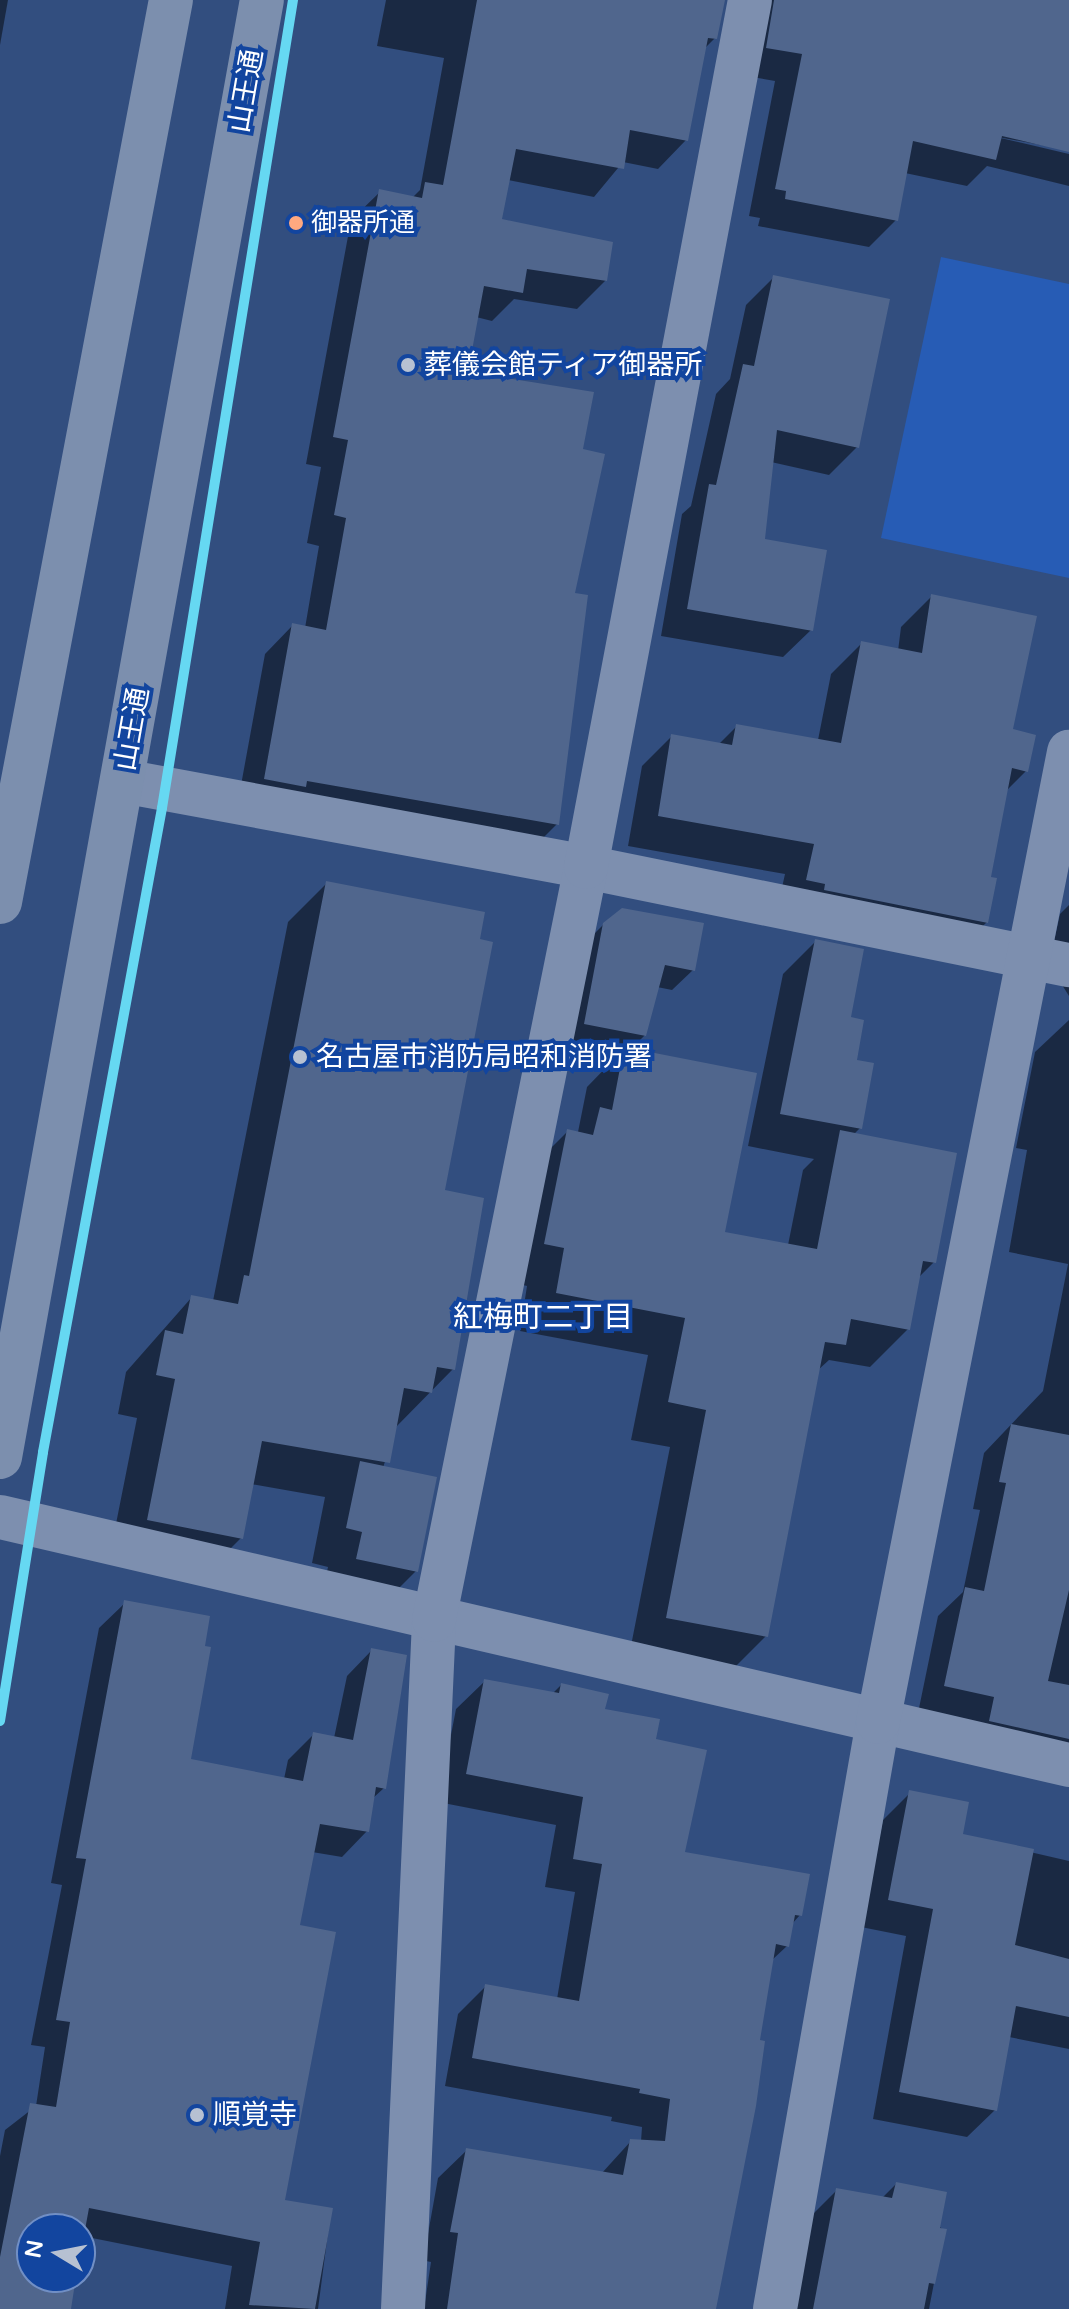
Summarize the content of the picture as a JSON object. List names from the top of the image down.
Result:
{
  "streets": {
    "main road": ["山王通"]
  },
  "districts": ["紅梅町二丁目"],
  "places": [
    "御器所通",
    "葬儀会館ティア御器所",
    "名古屋市消防局昭和消防署",
    "順覚寺"
  ],
  "north": "left"
}
